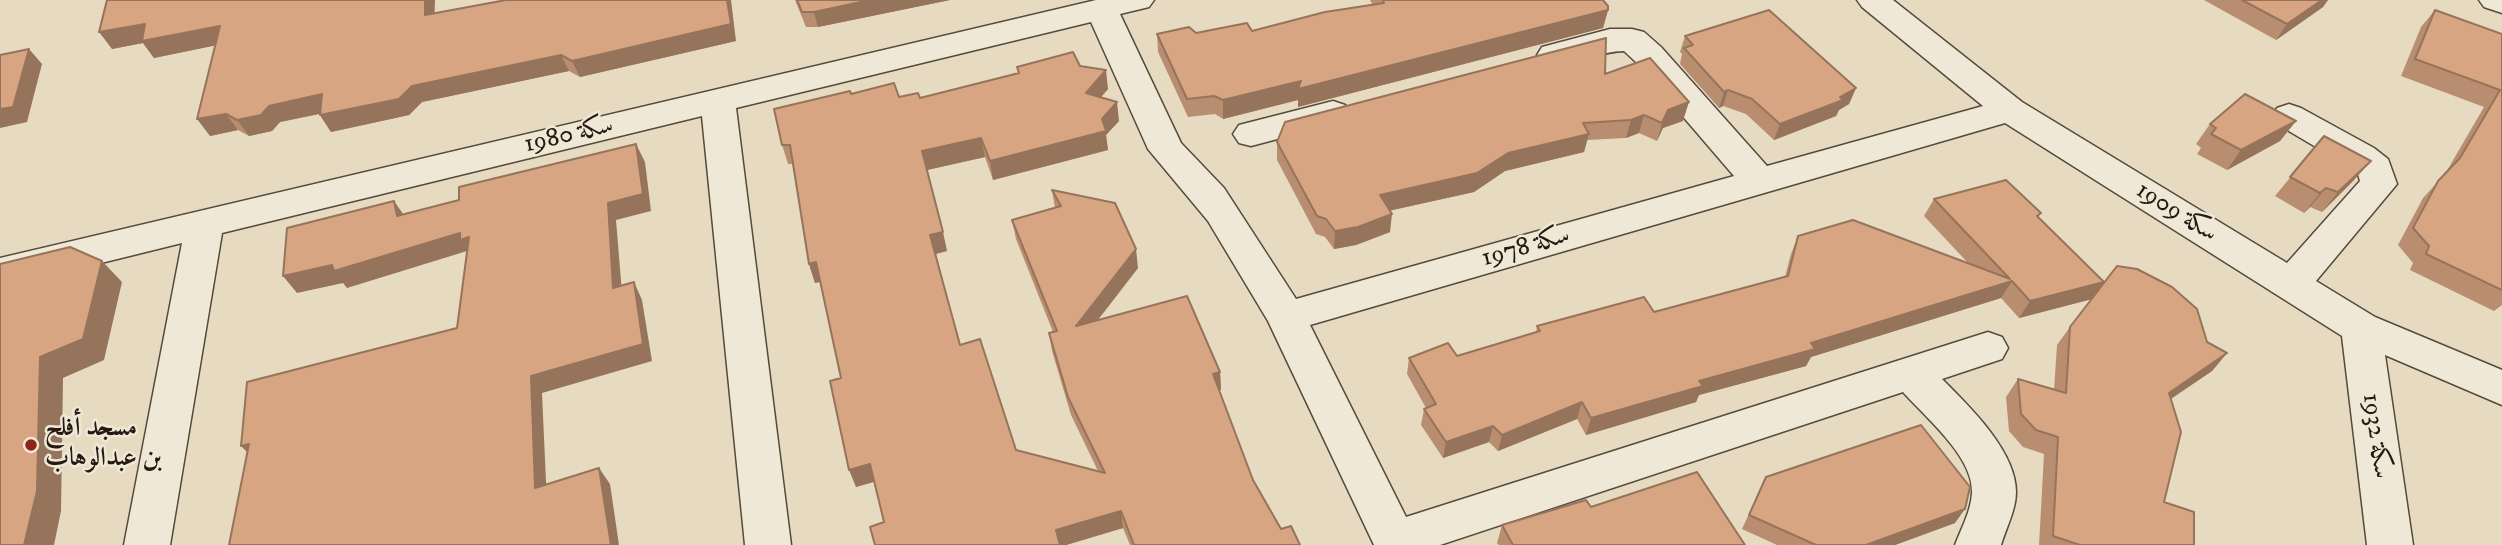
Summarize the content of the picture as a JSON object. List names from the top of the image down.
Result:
{
  "streets": {
    "street": [
      "سكة 1980",
      "سكة 1909",
      "سكة 1978",
      "سكة 1932"
    ]
  },
  "crossings": [
    ["سكة 1909", "سكة 1978"],
    ["سكة 1909", "سكة 1932"]
  ],
  "places": ["مسجد أفلح بن عبدالوهاب"]
}
